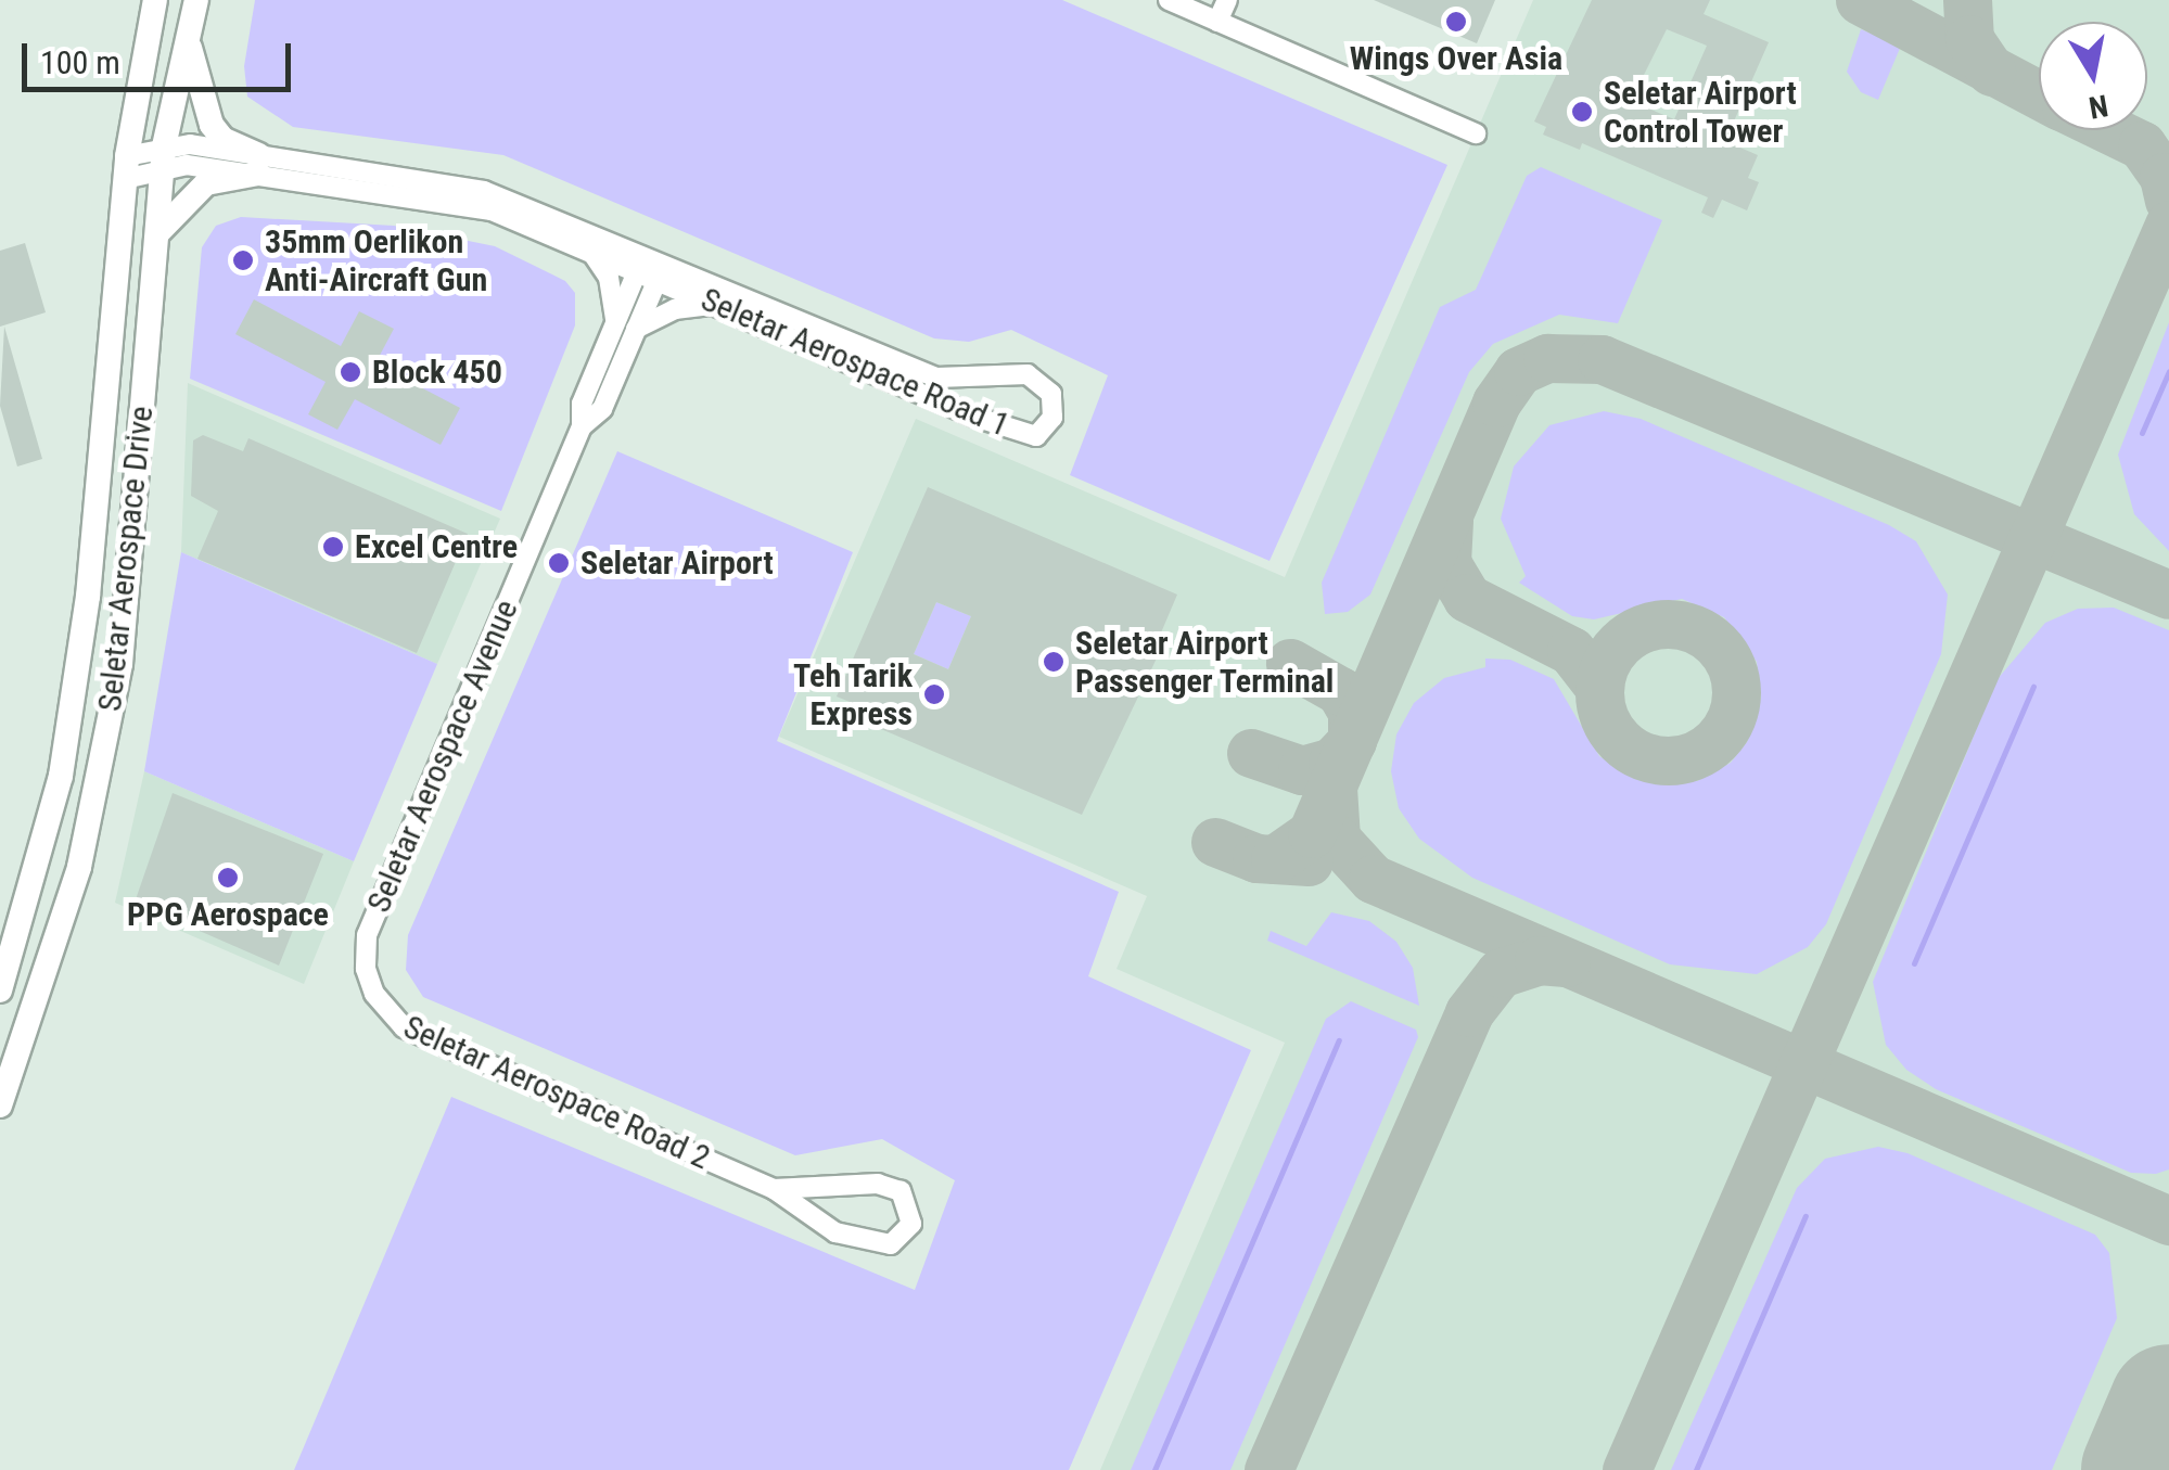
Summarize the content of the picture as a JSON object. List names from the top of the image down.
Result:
{
  "streets": {
    "street": [
      "Seletar Aerospace Road 1",
      "Seletar Aerospace Drive",
      "Seletar Aerospace Avenue",
      "Seletar Aerospace Road 2"
    ]
  },
  "crossings": [
    ["Seletar Aerospace Road 1", "Seletar Aerospace Drive"],
    ["Seletar Aerospace Road 1", "Seletar Aerospace Avenue"],
    ["Seletar Aerospace Avenue", "Seletar Aerospace Road 2"]
  ],
  "places": [
    "Wings Over Asia",
    "Seletar Airport Control Tower",
    "35mm Oerlikon Anti-Aircraft Gun",
    "Block 450",
    "Excel Centre",
    "Seletar Airport",
    "Seletar Airport Passenger Terminal",
    "Teh Tarik Express",
    "PPG Aerospace"
  ],
  "scale_bar": "100 m",
  "north": "bottom"
}
